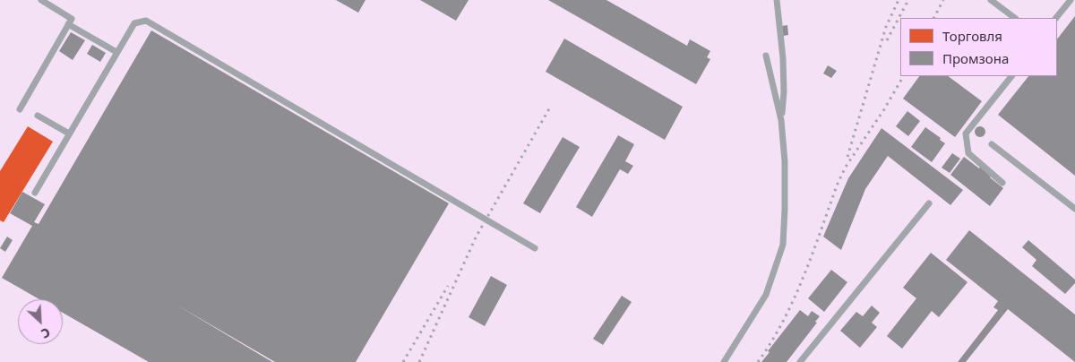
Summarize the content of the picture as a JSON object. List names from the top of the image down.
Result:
{
  "legend": ["Торговля", "Промзона"],
  "north": "bottom right"
}
